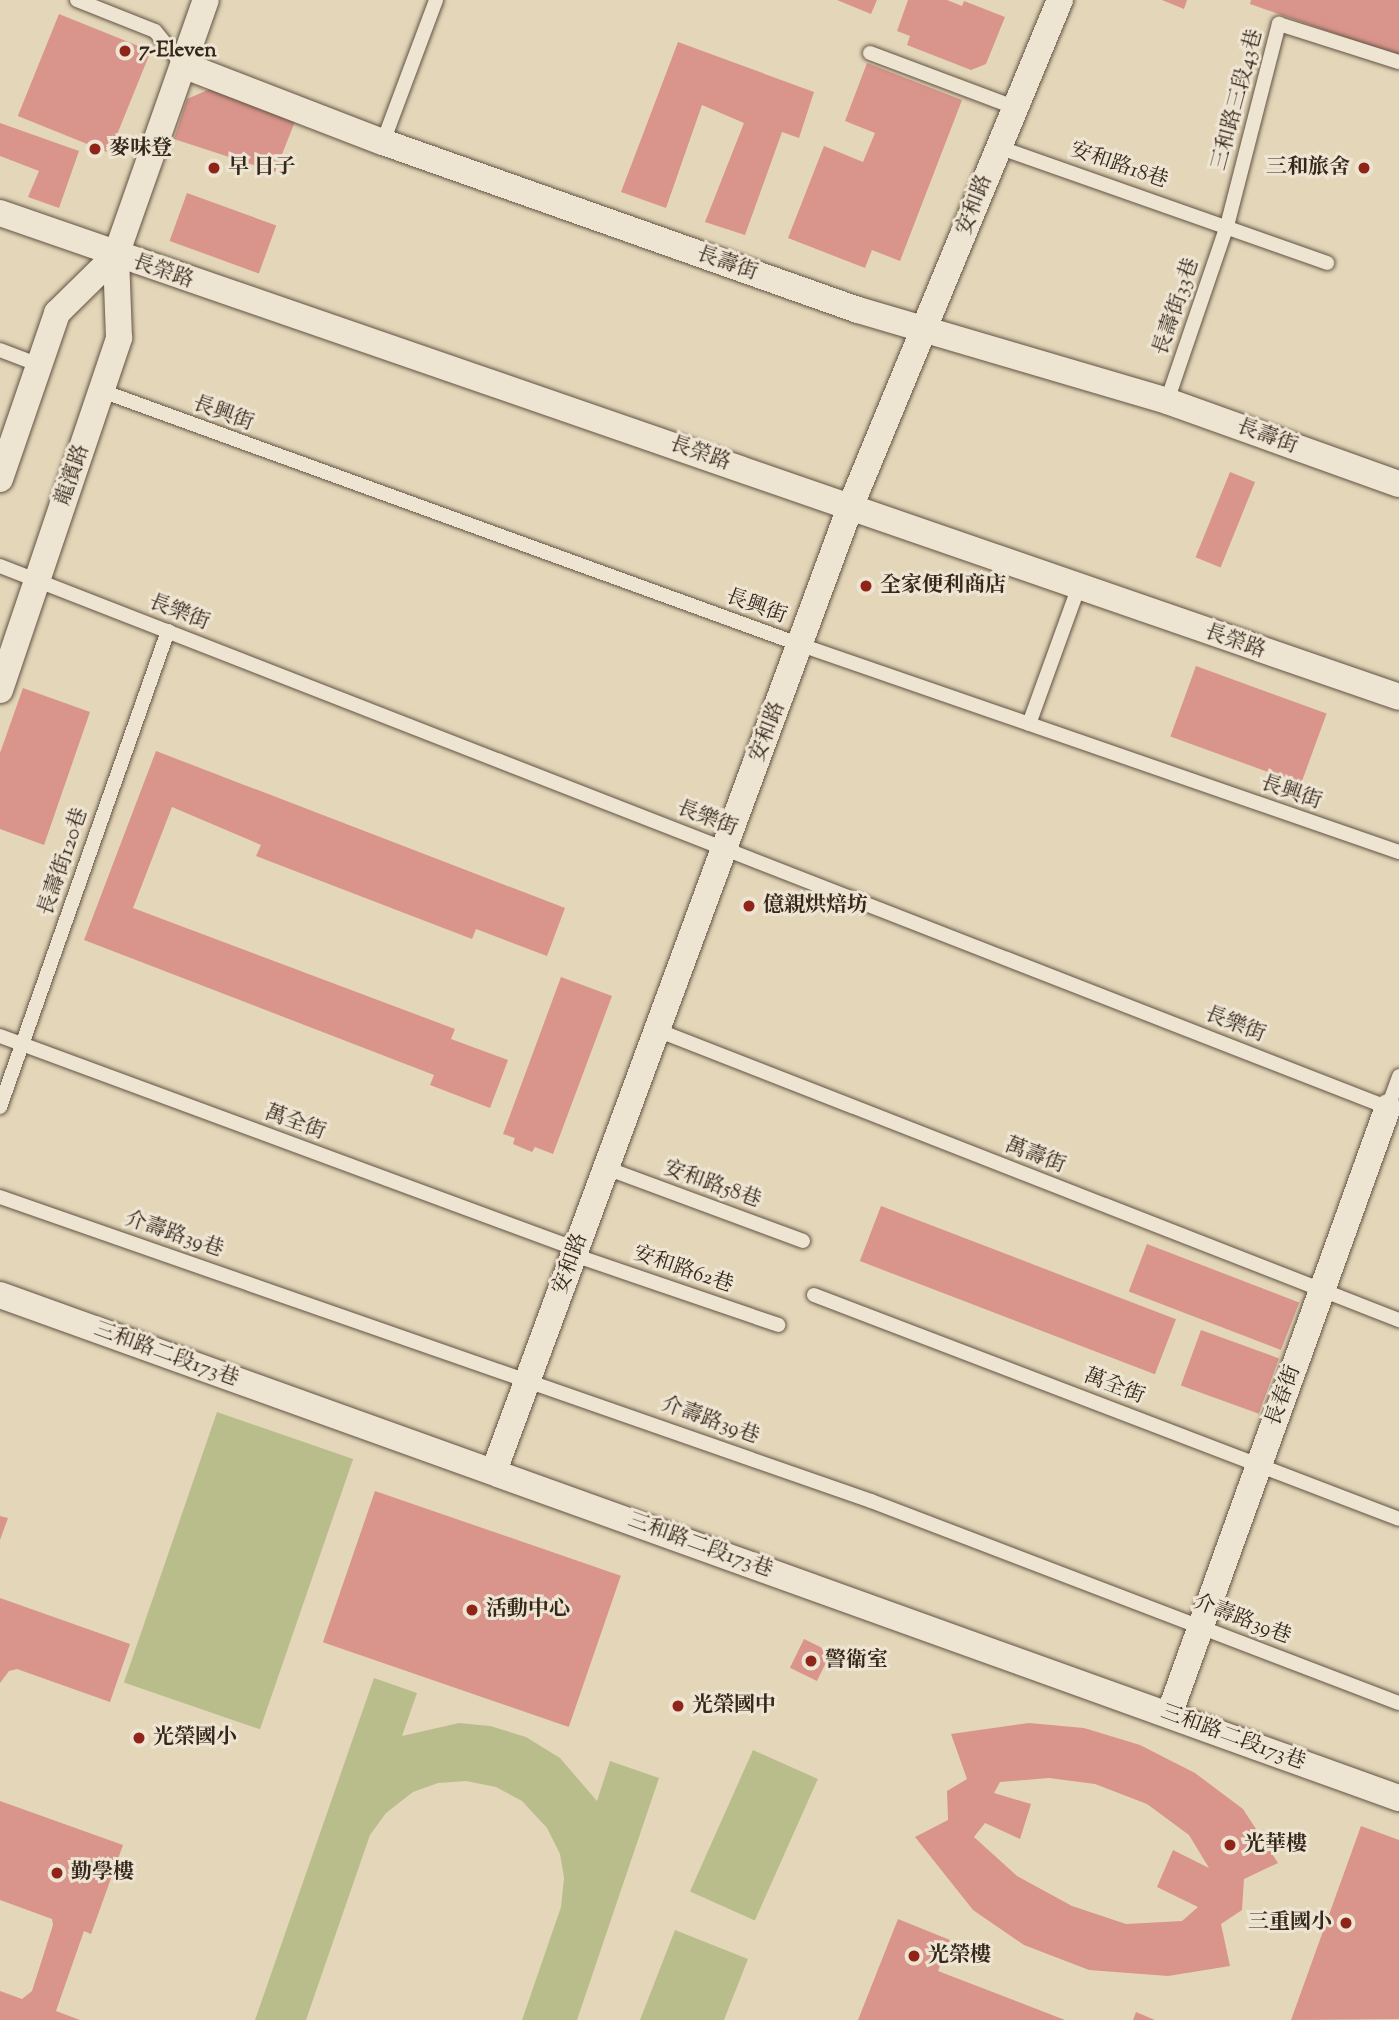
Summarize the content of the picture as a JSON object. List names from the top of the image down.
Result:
{
  "streets": {
    "street": [
      "安和路",
      "長壽街",
      "長榮路",
      "龍濱路",
      "三和路二段173巷",
      "長春街"
    ],
    "lane": [
      "三和路三段43巷",
      "安和路18巷",
      "長壽街33巷",
      "長興街",
      "長樂街",
      "長壽街120巷",
      "萬全街",
      "萬壽街",
      "安和路58巷",
      "介壽路39巷",
      "安和路62巷"
    ]
  },
  "crossings": [
    ["三和路三段43巷", "安和路18巷"],
    ["三和路三段43巷", "長壽街33巷"],
    ["安和路18巷", "安和路"],
    ["安和路18巷", "長壽街33巷"],
    ["安和路", "長壽街"],
    ["安和路", "長榮路"],
    ["安和路", "長興街"],
    ["安和路", "長樂街"],
    ["安和路", "萬全街"],
    ["安和路", "萬壽街"],
    ["安和路", "安和路58巷"],
    ["安和路", "介壽路39巷"],
    ["安和路", "安和路62巷"],
    ["安和路", "三和路二段173巷"],
    ["長壽街", "長壽街33巷"],
    ["長壽街", "龍濱路"],
    ["長榮路", "龍濱路"],
    ["長興街", "龍濱路"],
    ["龍濱路", "長樂街"],
    ["長樂街", "長壽街120巷"],
    ["長樂街", "長春街"],
    ["長壽街120巷", "萬全街"],
    ["萬全街", "安和路62巷"],
    ["萬全街", "長春街"],
    ["萬壽街", "長春街"],
    ["介壽路39巷", "長春街"],
    ["三和路二段173巷", "長春街"]
  ],
  "places": [
    "7-Eleven",
    "麥味登",
    "早 日子",
    "三和旅舍",
    "全家便利商店",
    "億親烘焙坊",
    "活動中心",
    "警衛室",
    "光榮國中",
    "光榮國小",
    "光華樓",
    "勤學樓",
    "三重國小",
    "光榮樓"
  ]
}
